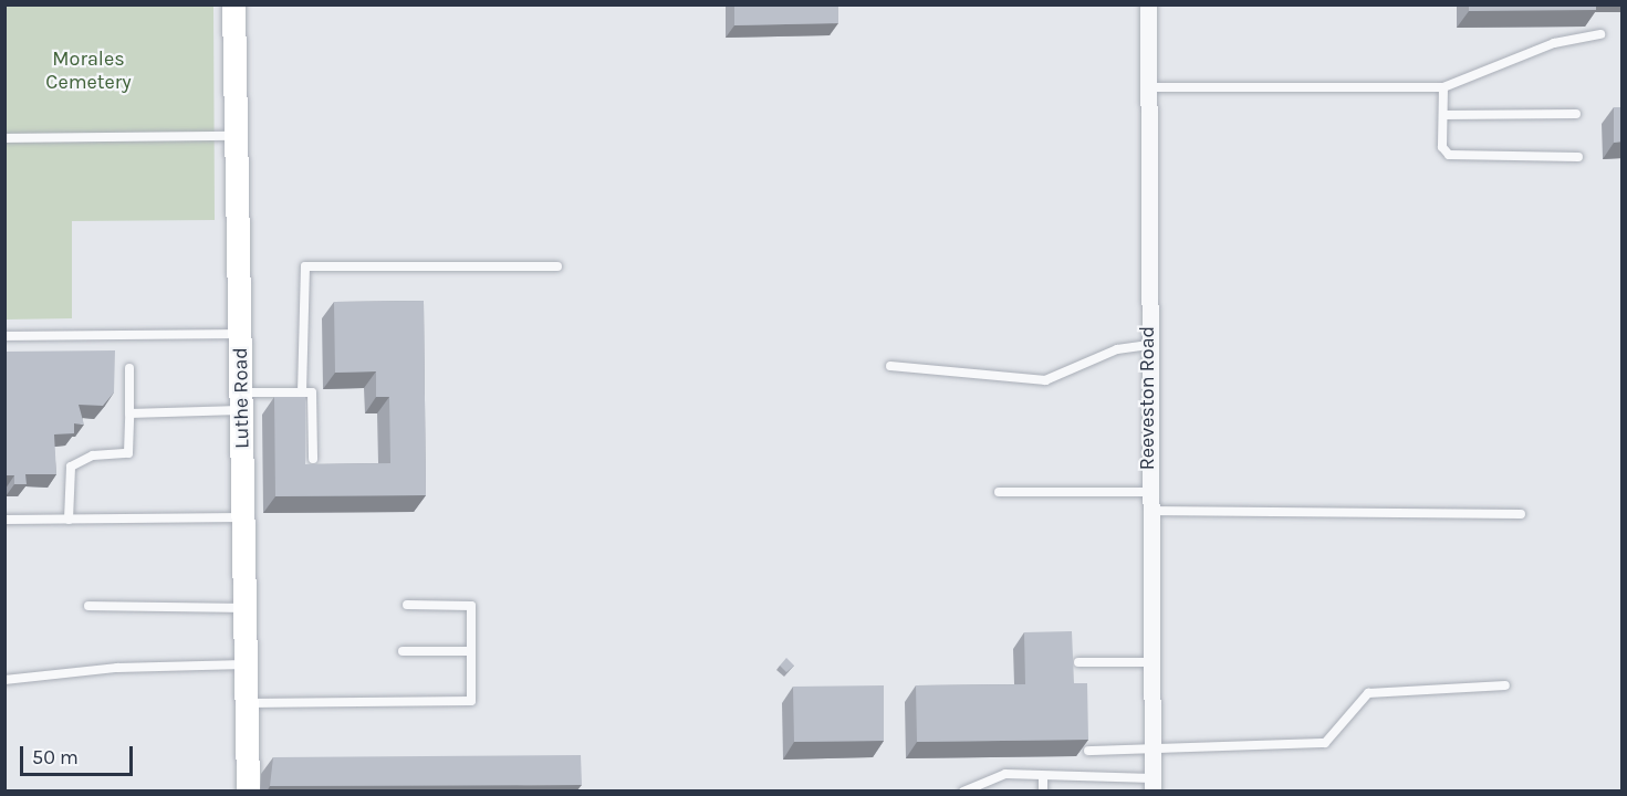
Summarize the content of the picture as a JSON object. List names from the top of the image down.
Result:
{
  "streets": {
    "street": ["Luthe Road", "Reeveston Road"]
  },
  "parks": ["Morales Cemetery"],
  "scale_bar": "50 m"
}
